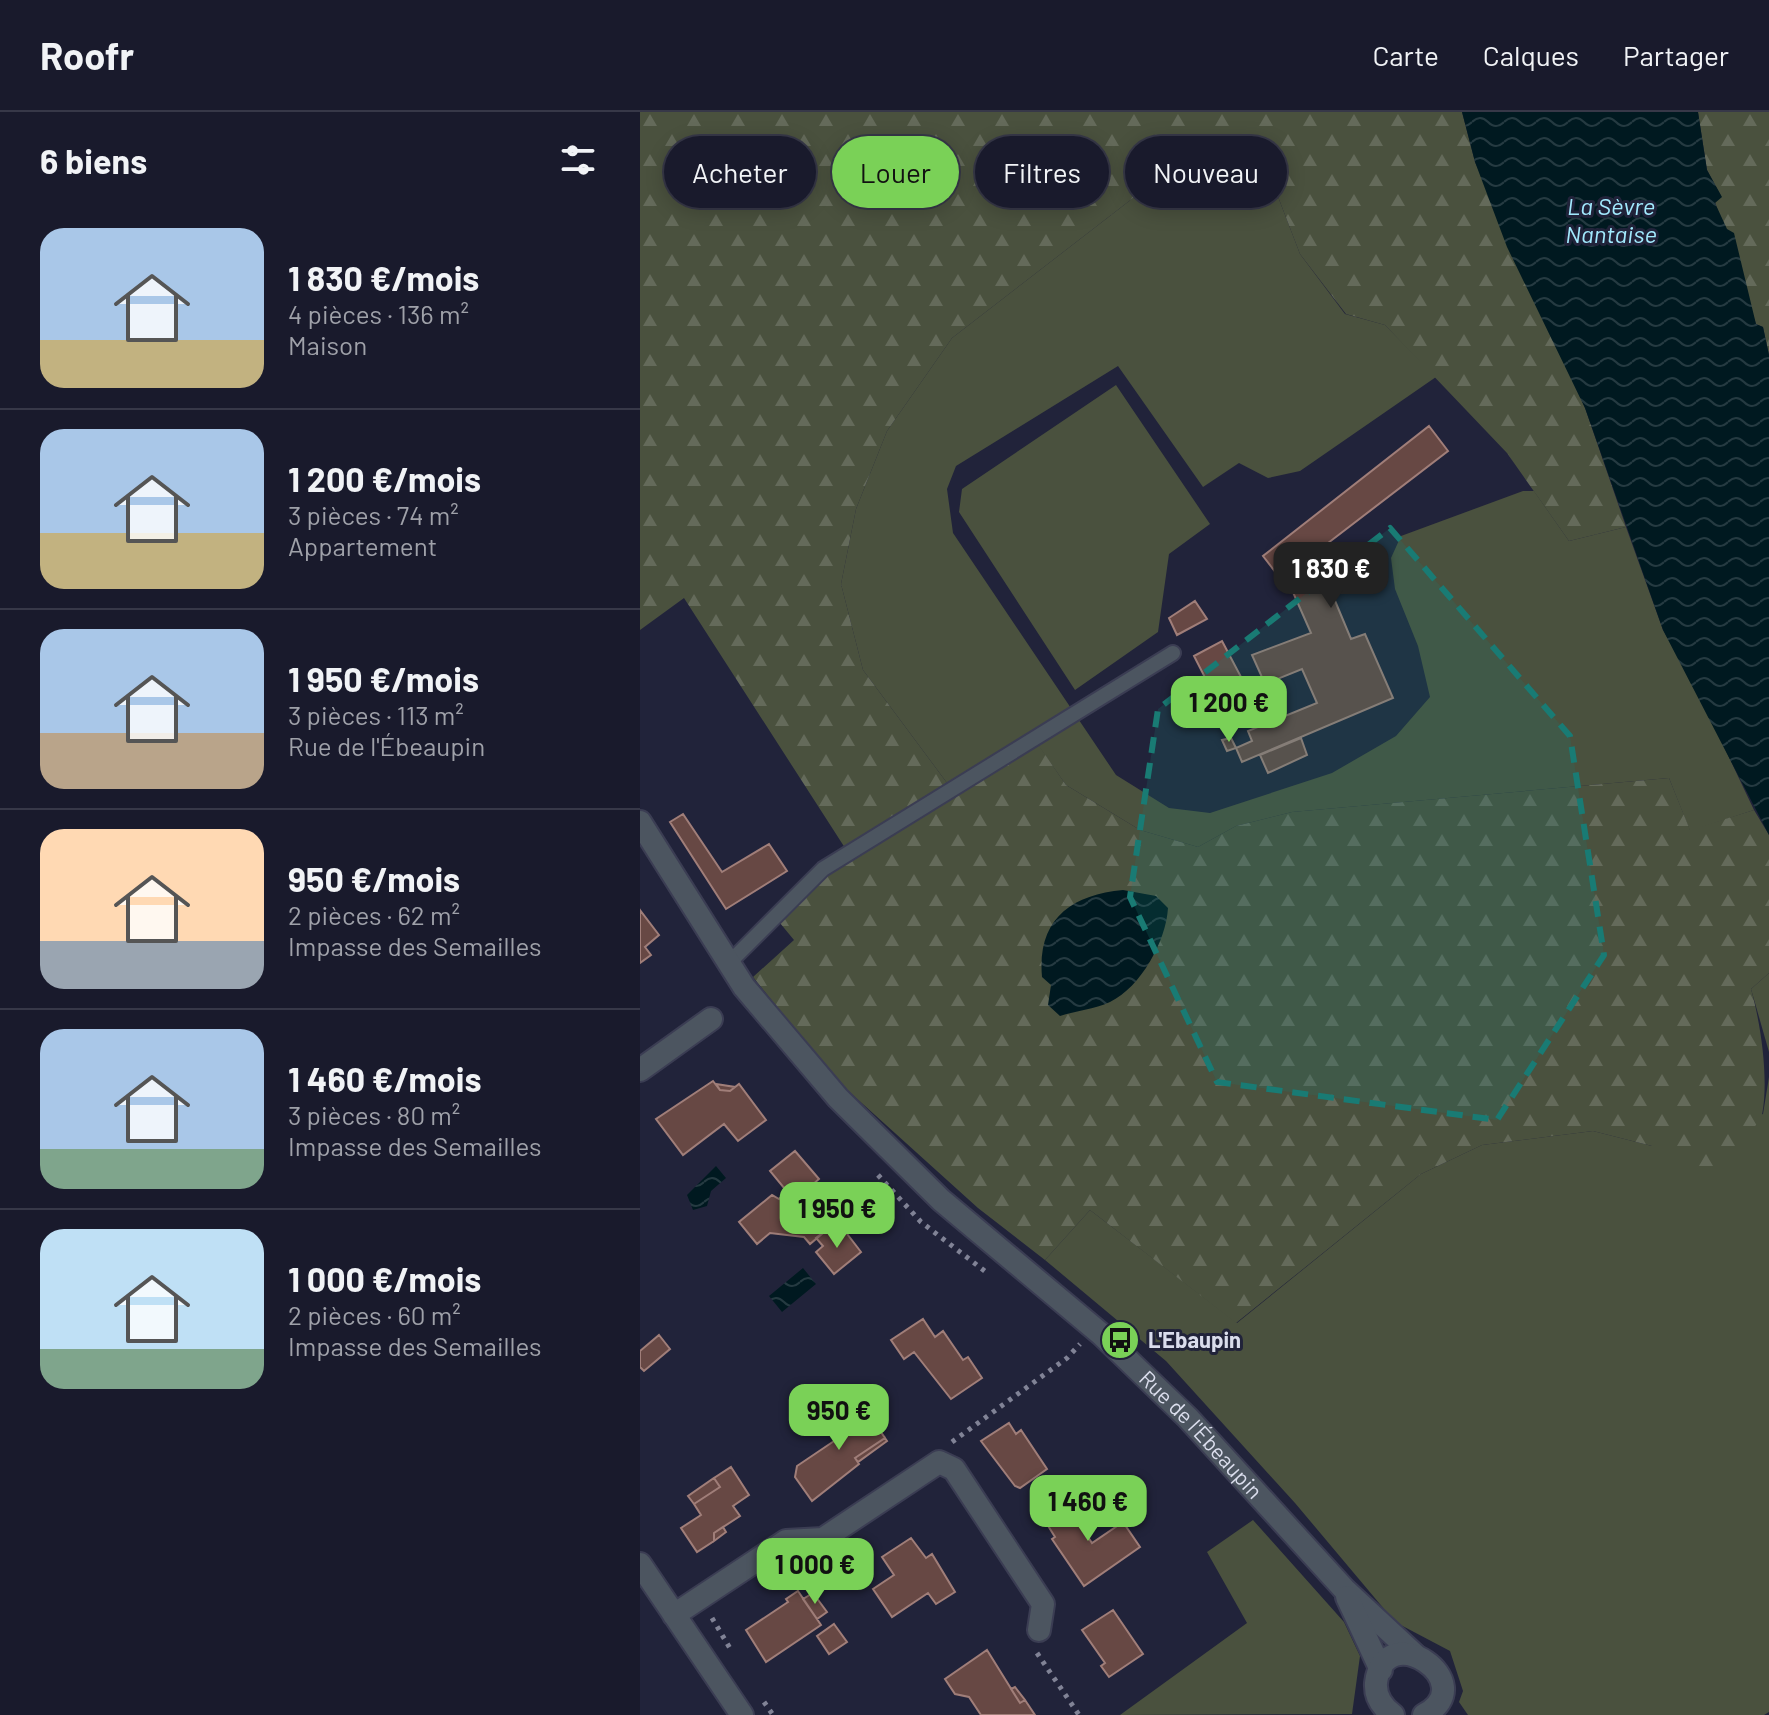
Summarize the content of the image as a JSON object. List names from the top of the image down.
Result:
{
  "streets": {
    "street": ["Rue de l'Ébeaupin"]
  },
  "water": ["La Sèvre Nantaise"],
  "places": {
    "bus stop": ["L'Ebaupin"]
  },
  "page": {
    "header": "Roofr",
    "nav": ["Carte", "Calques", "Partager"],
    "heading": "6 biens",
    "chip": [
      "Acheter",
      "Louer",
      "Filtres",
      "Nouveau"
    ],
    "list": [
      {
        "name": "1 830 €/mois",
        "note": "4 pièces · 136 m² · Maison"
      },
      {
        "name": "1 200 €/mois",
        "note": "3 pièces · 74 m² · Appartement"
      },
      {
        "name": "1 950 €/mois",
        "note": "3 pièces · 113 m² · Rue de l'Ébeaupin"
      },
      {
        "name": "950 €/mois",
        "note": "2 pièces · 62 m² · Impasse des Semailles"
      },
      {
        "name": "1 460 €/mois",
        "note": "3 pièces · 80 m² · Impasse des Semailles"
      },
      {
        "name": "1 000 €/mois",
        "note": "2 pièces · 60 m² · Impasse des Semailles"
      }
    ],
    "price": [
      "1 830 €",
      "1 200 €",
      "1 950 €",
      "950 €",
      "1 460 €",
      "1 000 €"
    ]
  }
}
